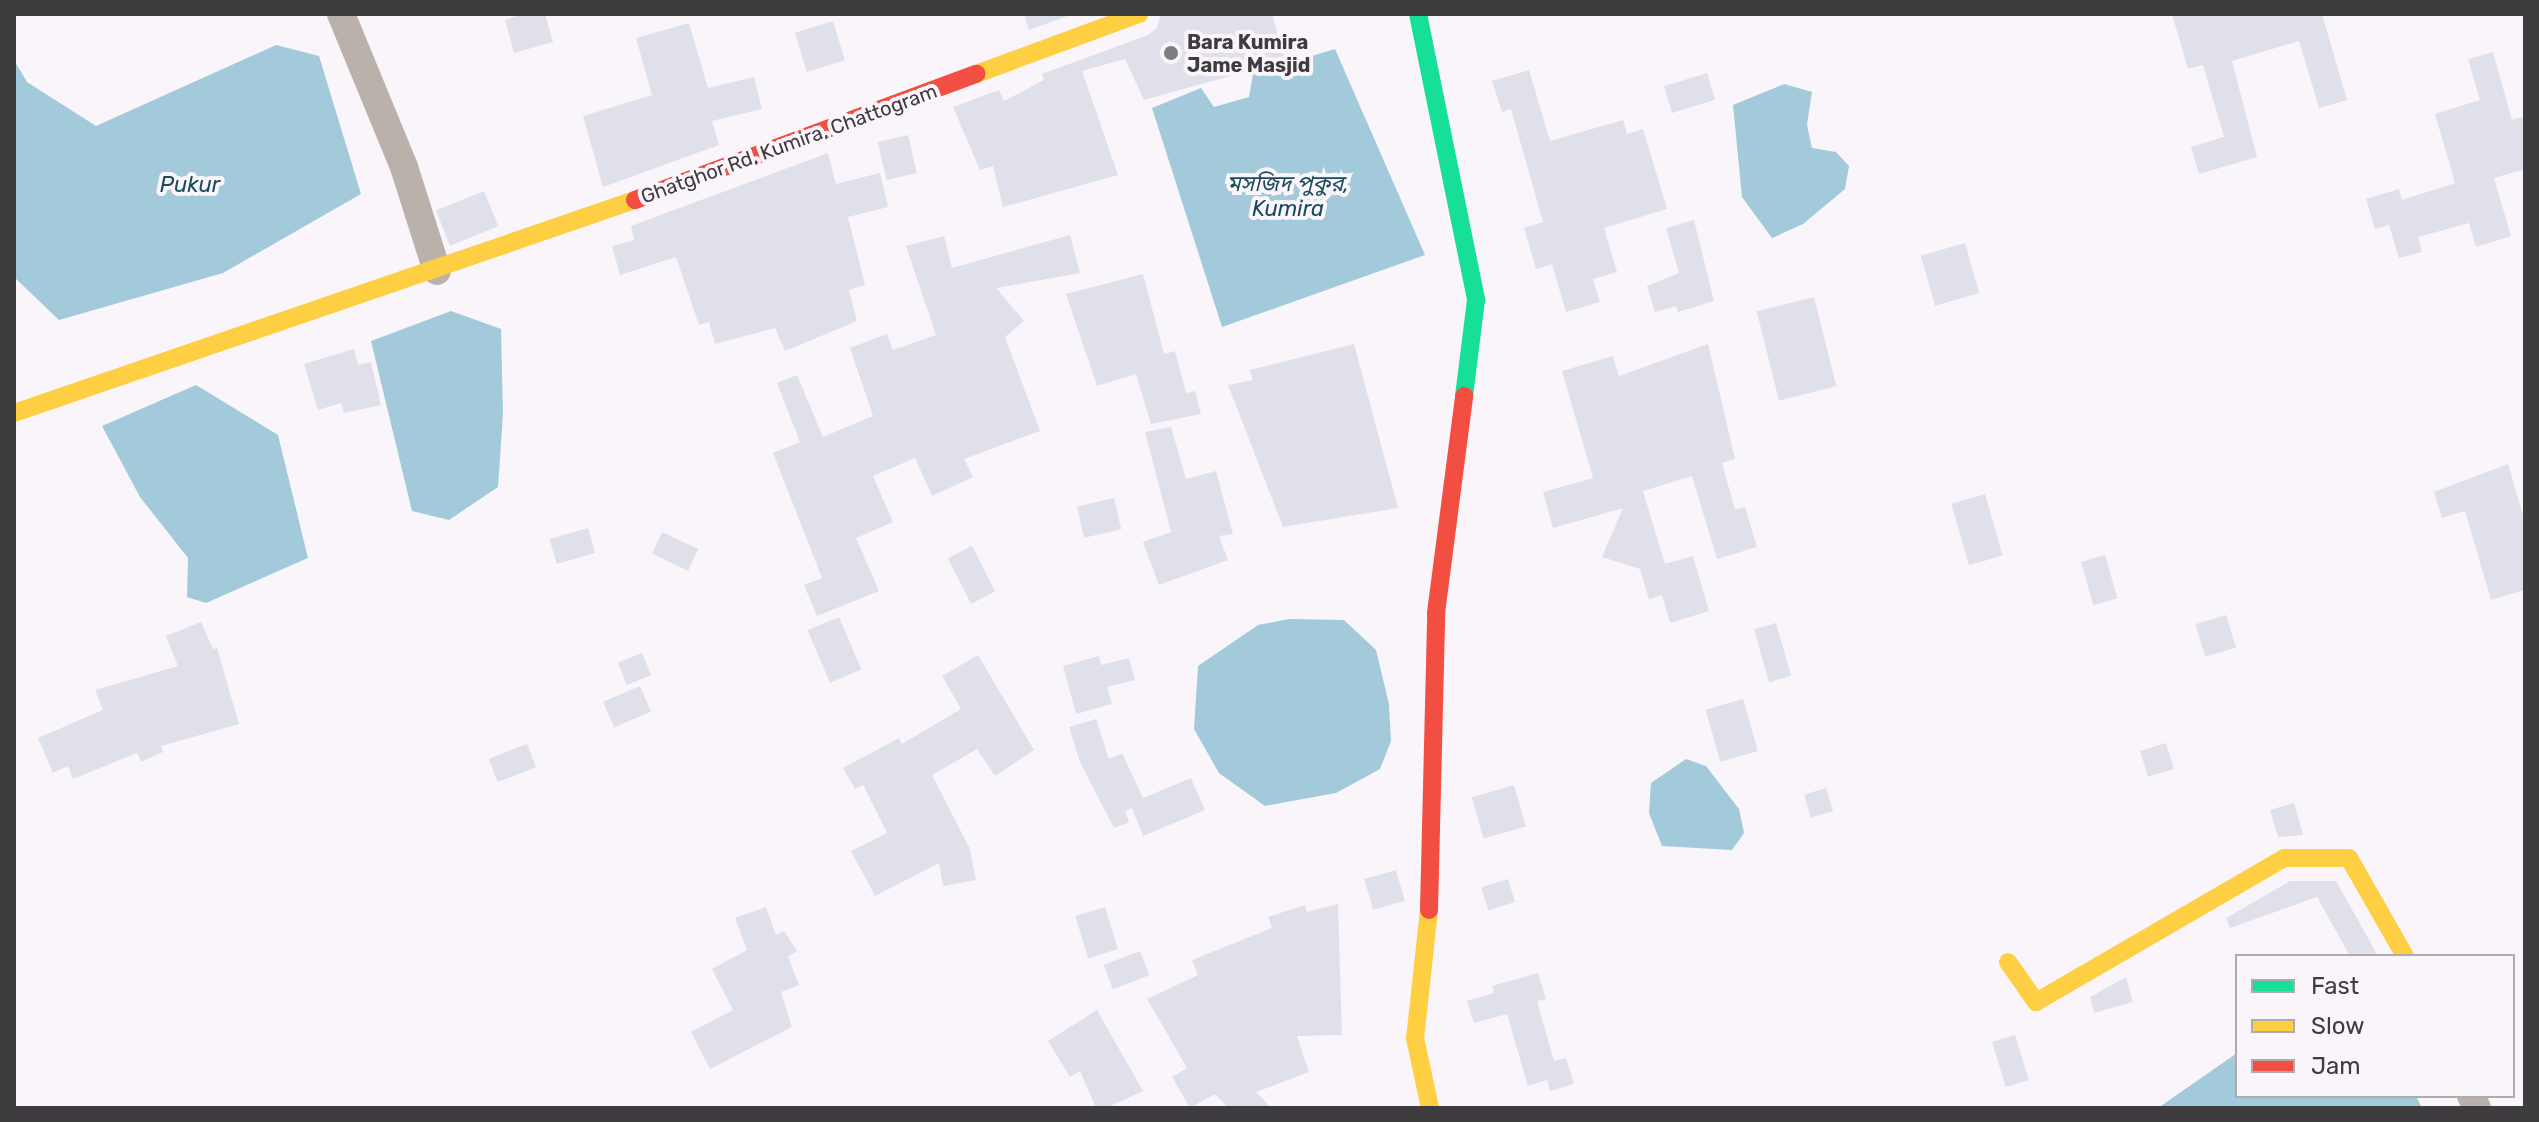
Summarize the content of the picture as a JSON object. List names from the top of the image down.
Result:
{
  "streets": {
    "street": ["Ghatghor Rd, Kumira, Chattogram"]
  },
  "water": ["মসজিদ পুকুর, Kumira", "Pukur"],
  "places": ["Bara Kumira Jame Masjid"],
  "legend": ["Fast", "Slow", "Jam"]
}
